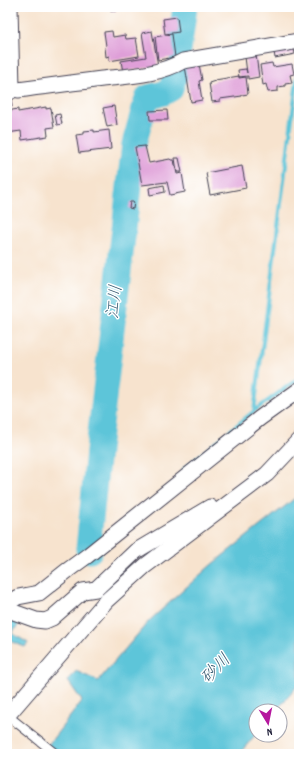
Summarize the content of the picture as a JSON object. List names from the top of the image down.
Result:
{
  "water": ["江川", "砂川"],
  "north": "bottom"
}
